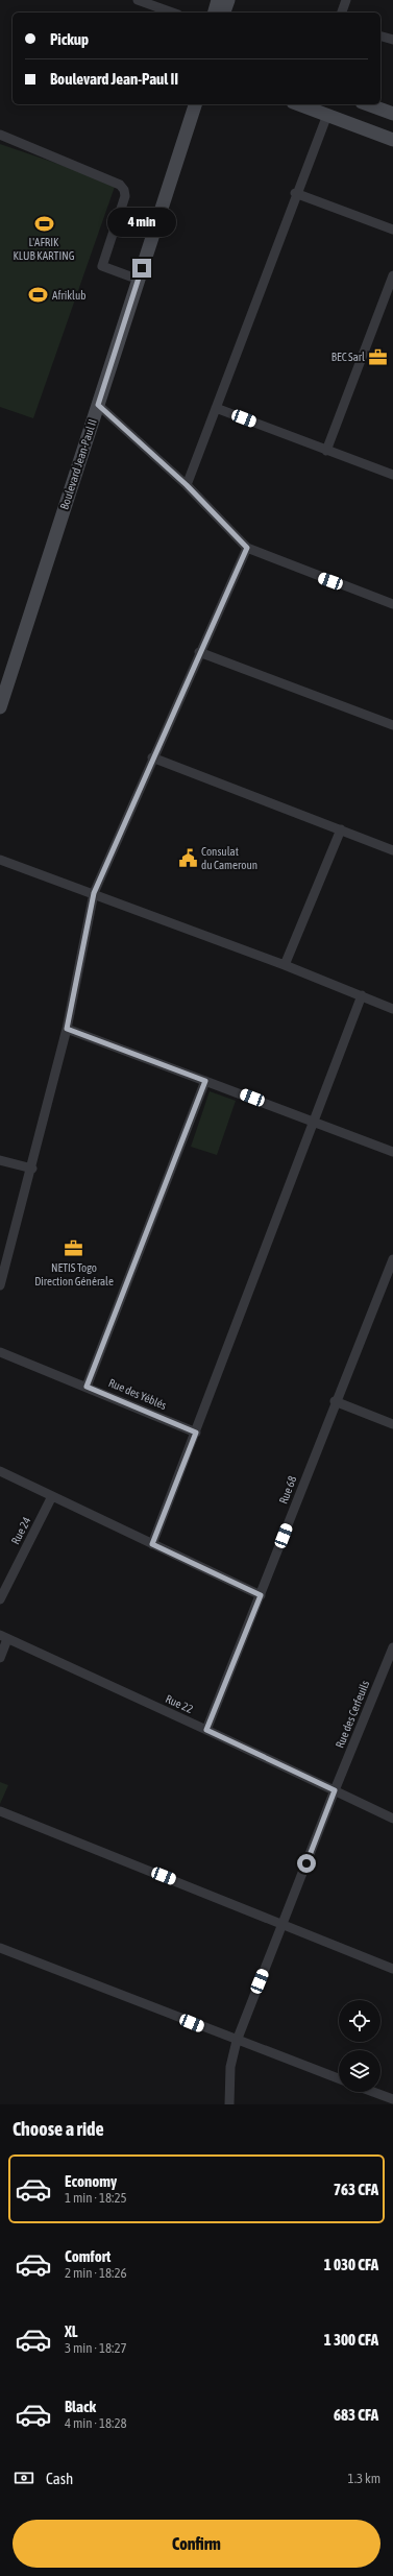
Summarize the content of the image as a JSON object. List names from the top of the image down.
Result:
{
  "streets": {
    "main road": ["Boulevard Jean-Paul II"],
    "street": [
      "Rue des Yéblés",
      "Rue 68",
      "Rue 24",
      "Rue 22",
      "Rue des Cerfeuils"
    ]
  },
  "crossings": [
    ["Rue 68", "Rue 22"],
    ["Rue 22", "Rue des Cerfeuils"]
  ],
  "places": {
    "sports": ["L'AFRIK KLUB KARTING", "Afriklub"],
    "office": ["BEC Sarl", "NETIS Togo Direction Générale"],
    "public building": ["Consulat du Cameroun"]
  },
  "page": {
    "banner": ["Pickup", "Boulevard Jean-Paul II"],
    "bubble": "4 min",
    "heading": "Choose a ride",
    "list": [
      {
        "name": "Economy",
        "note": "1 min · 18:25",
        "value": "763 CFA"
      },
      {
        "name": "Comfort",
        "note": "2 min · 18:26",
        "value": "1 030 CFA"
      },
      {
        "name": "XL",
        "note": "3 min · 18:27",
        "value": "1 300 CFA"
      },
      {
        "name": "Black",
        "note": "4 min · 18:28",
        "value": "683 CFA"
      }
    ],
    "pay": ["Cash", "1.3 km"],
    "buttons": "Confirm"
  }
}
